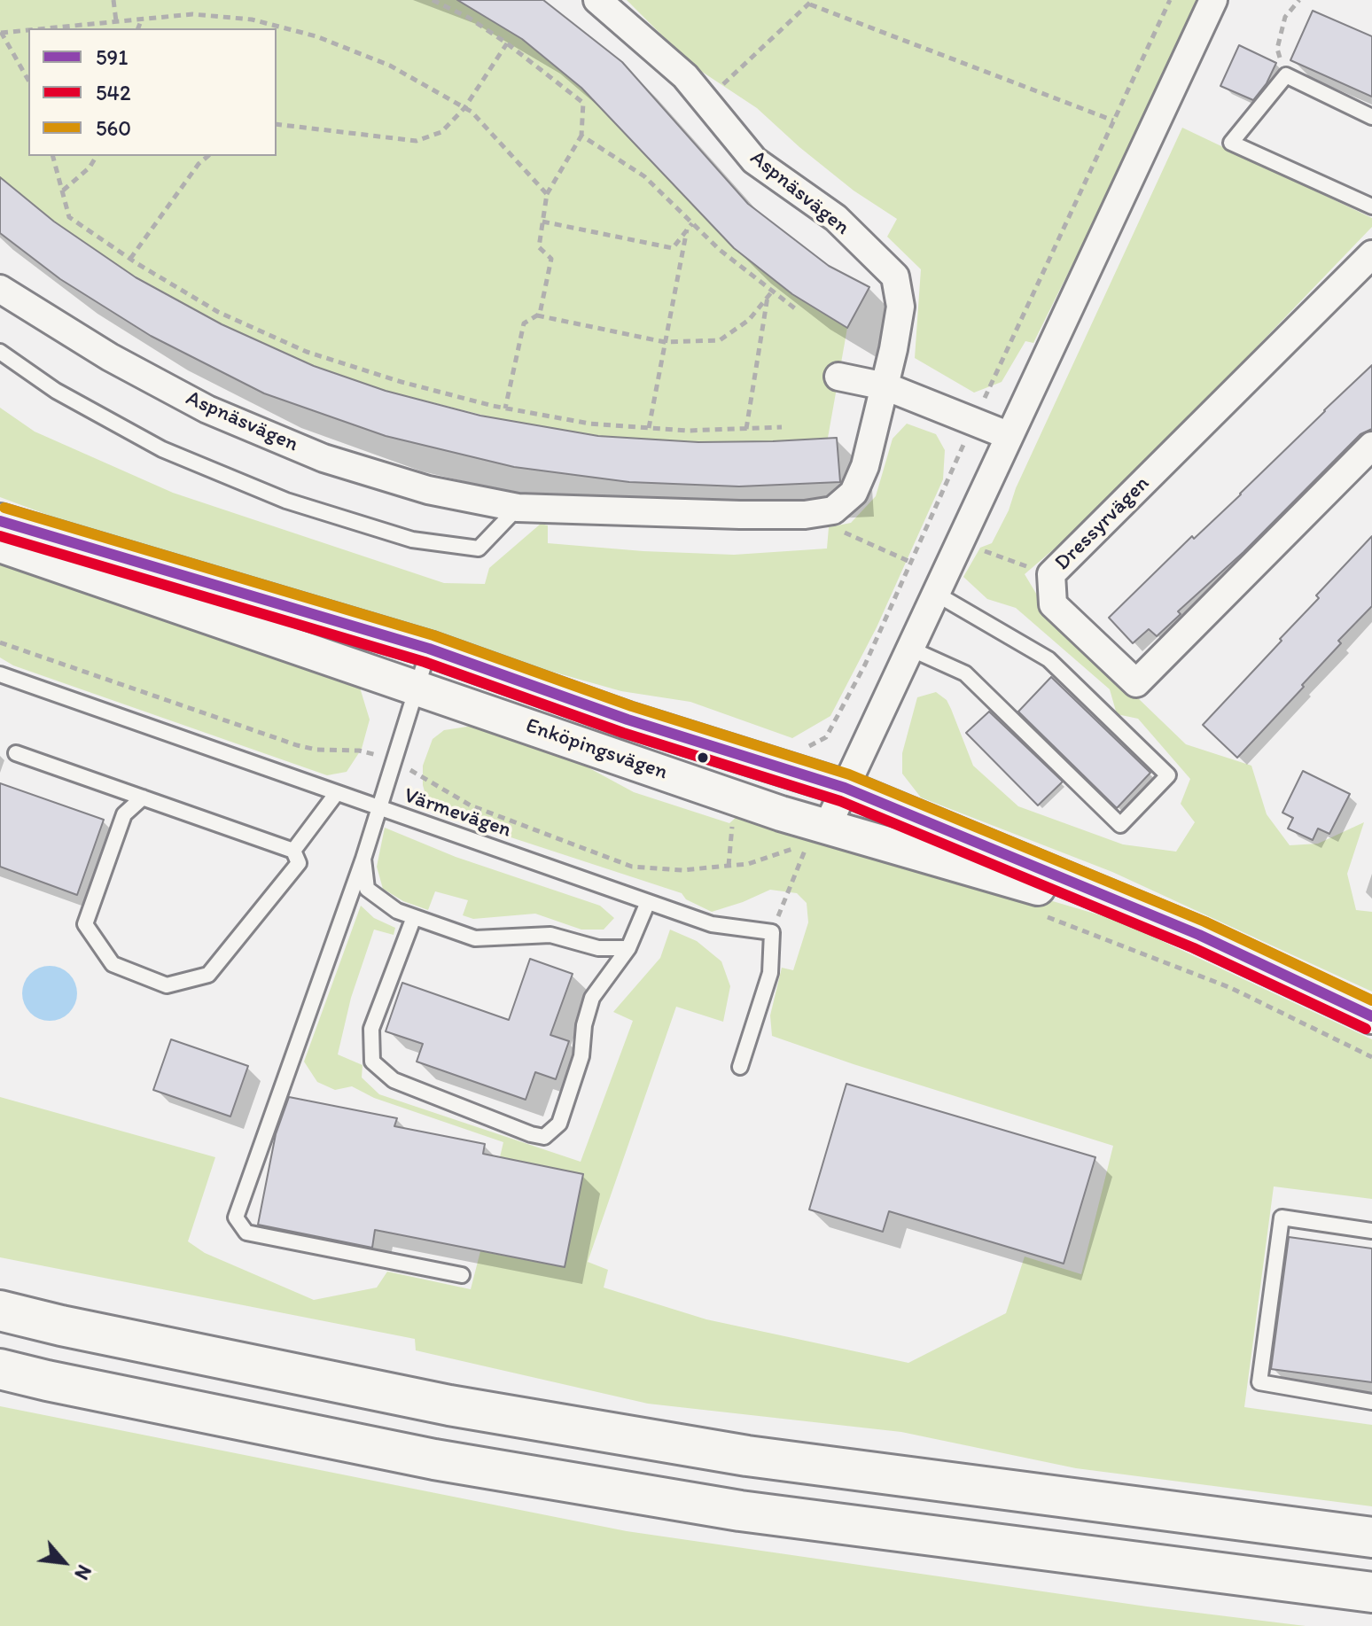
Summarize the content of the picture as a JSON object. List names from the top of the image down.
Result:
{
  "streets": {
    "street": ["Aspnäsvägen", "Dressyrvägen", "Enköpingsvägen"],
    "lane": ["Värmevägen"]
  },
  "lines": ["transit line 560", "transit line 591", "transit line 542"],
  "legend": ["591", "542", "560"],
  "north": "bottom right"
}
